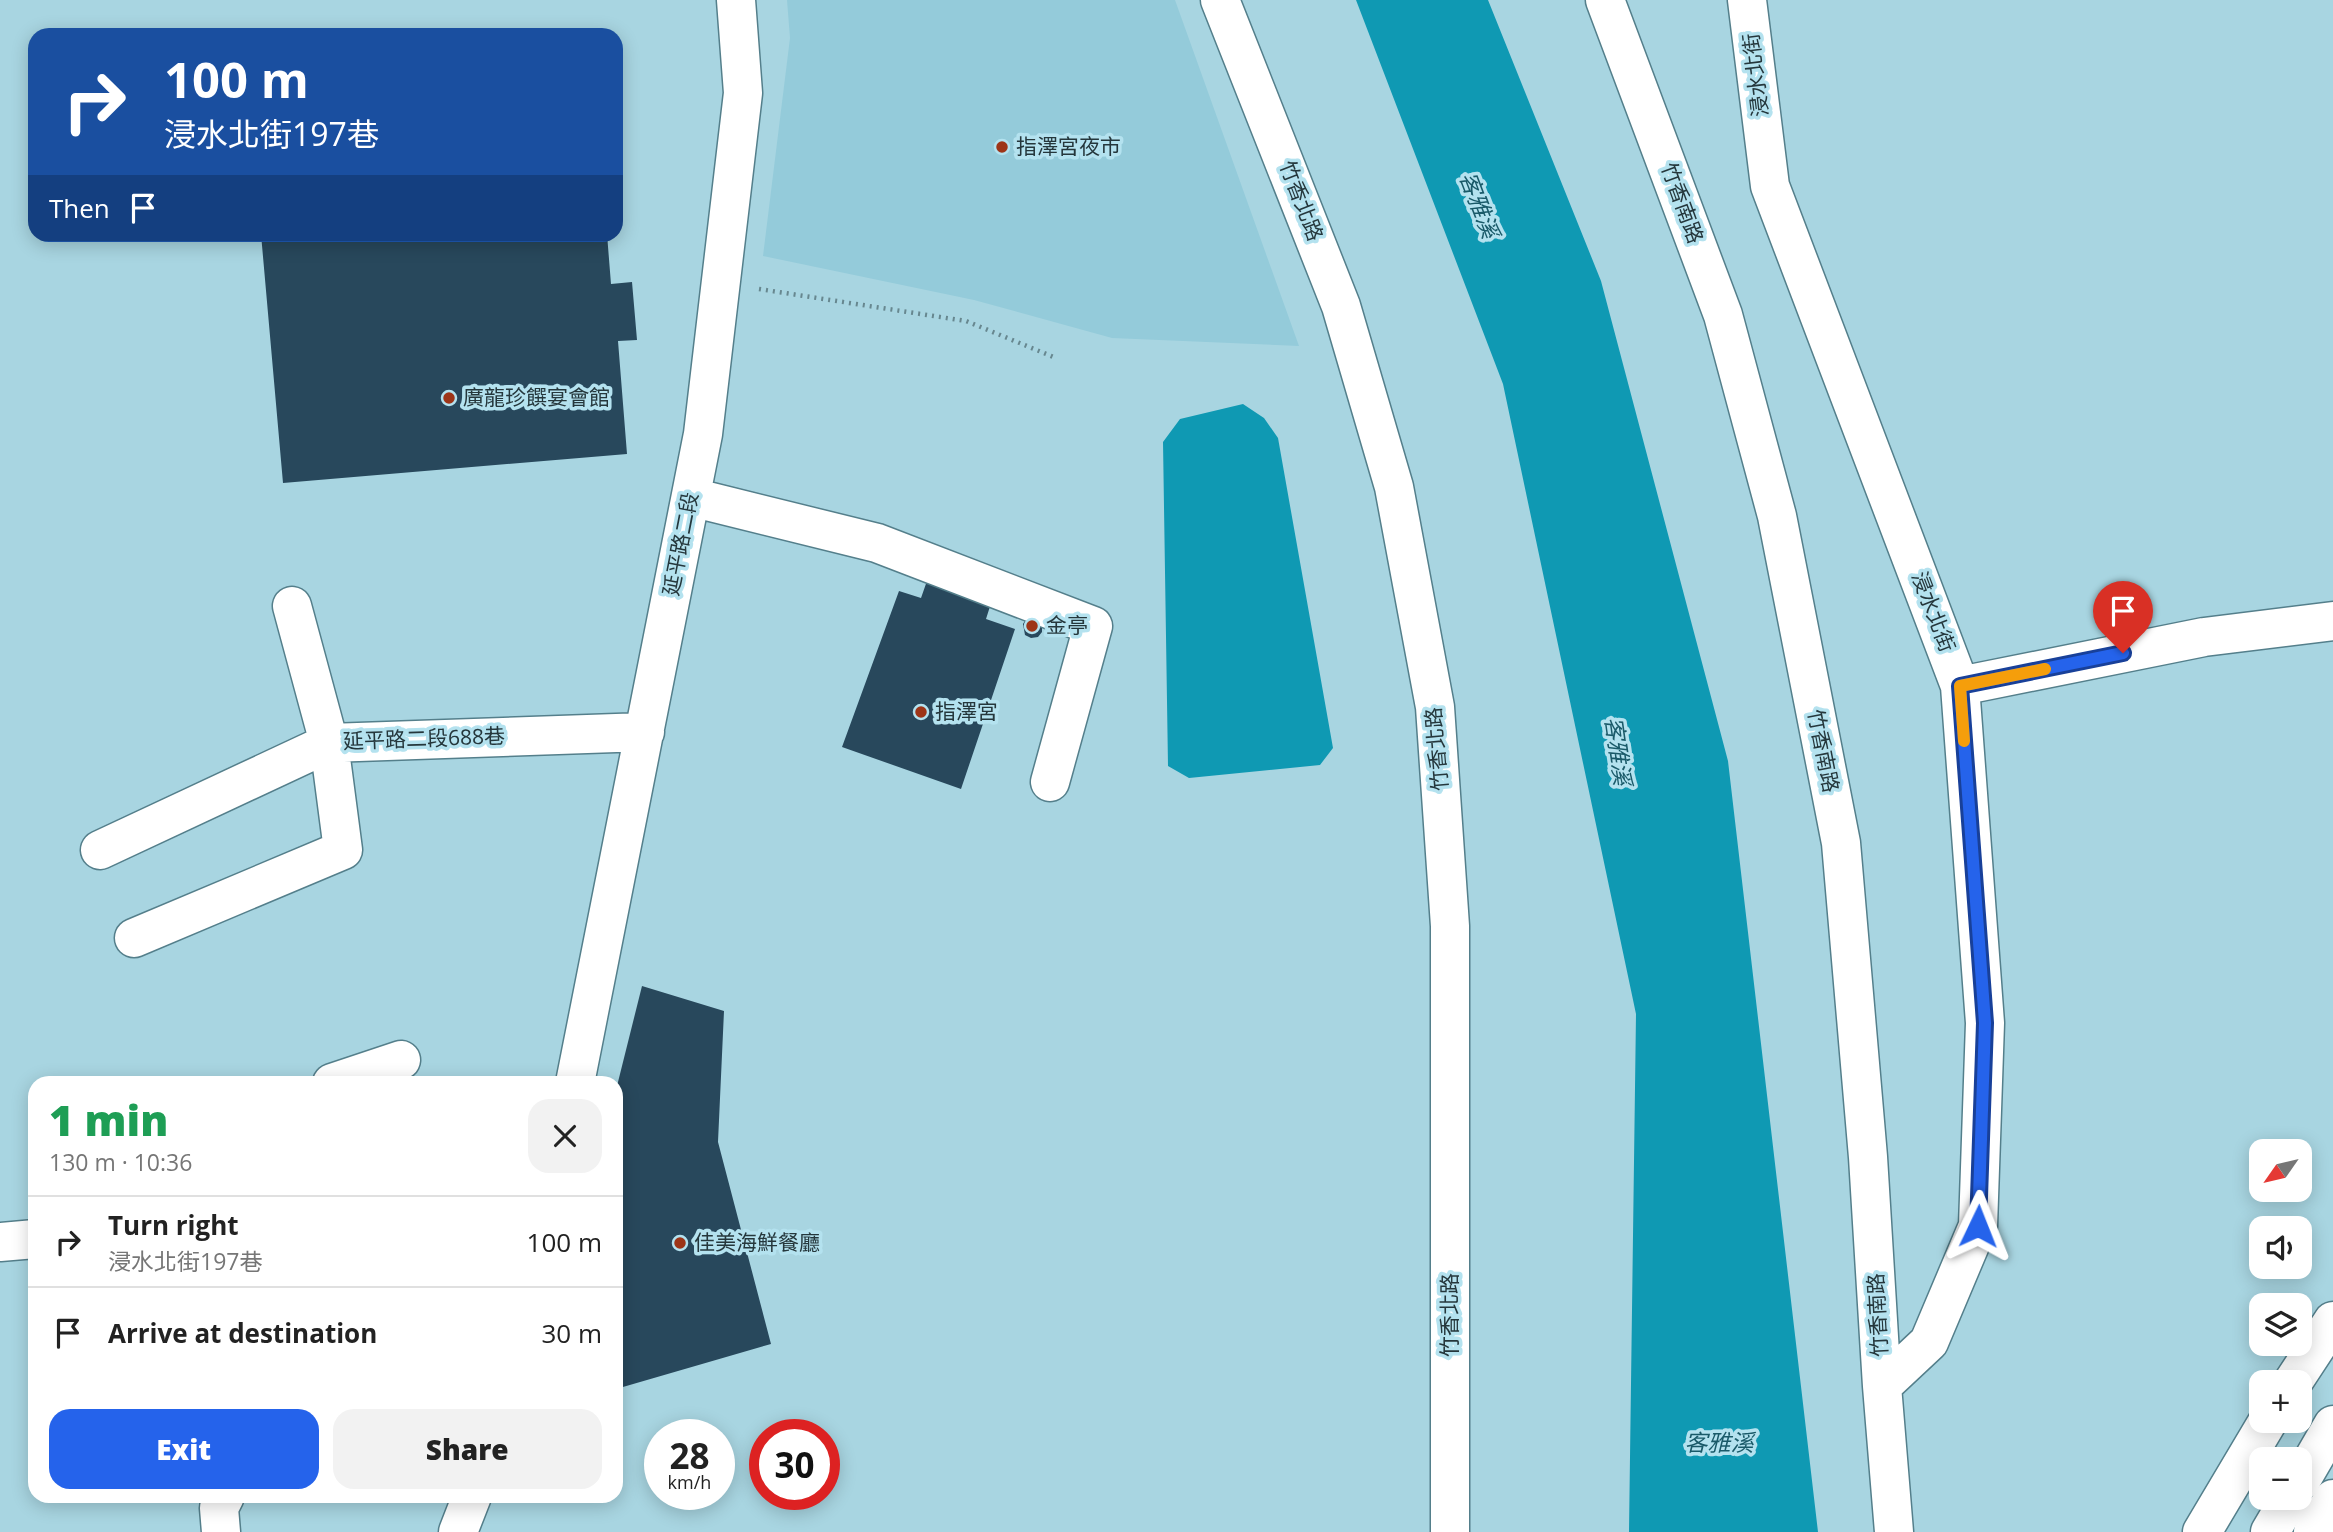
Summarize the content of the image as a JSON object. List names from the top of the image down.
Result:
{
  "streets": {
    "main road": [
      "浸水北街",
      "竹香北路",
      "竹香南路",
      "延平路二段",
      "延平路二段688巷"
    ]
  },
  "crossings": [
    ["浸水北街", "竹香南路"],
    ["延平路二段", "延平路二段688巷"]
  ],
  "water": ["客雅溪"],
  "places": [
    "指澤宮夜市",
    "廣龍珍饌宴會館",
    "金亭",
    "指澤宮",
    "佳美海鮮餐廳"
  ],
  "north": "bottom left",
  "page": {
    "turn": ["100 m", "浸水北街197巷"],
    "then": "Then",
    "heading": ["1 min", "130 m · 10:36"],
    "map_buttons": ["+", "−"],
    "list": [
      {
        "name": "Turn right",
        "note": "浸水北街197巷",
        "value": "100 m"
      },
      {
        "name": "Arrive at destination",
        "value": "30 m"
      }
    ],
    "buttons": ["Exit", "Share"],
    "speed": "28 km/h",
    "limit": "30"
  }
}
